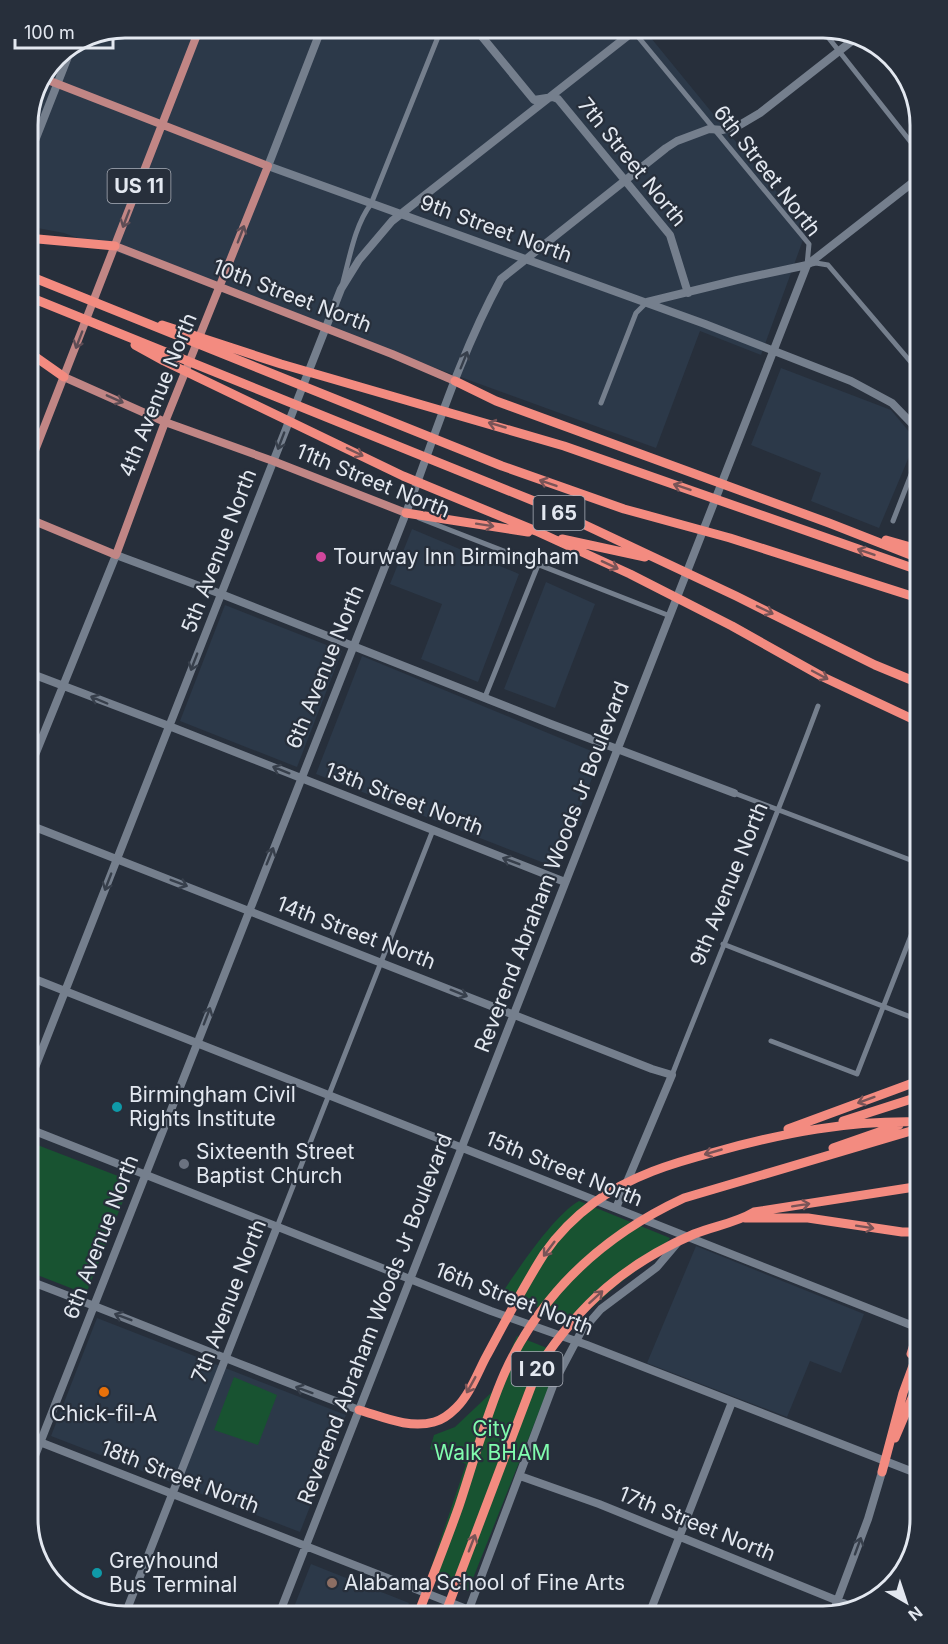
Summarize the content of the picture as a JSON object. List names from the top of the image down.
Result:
{
  "streets": {
    "highway": ["I 65", "I 20"],
    "main road": [
      "US 11",
      "9th Street North",
      "10th Street North",
      "4th Avenue North",
      "11th Street North"
    ],
    "street": [
      "7th Street North",
      "6th Street North",
      "5th Avenue North",
      "6th Avenue North",
      "13th Street North",
      "Reverend Abraham Woods Jr Boulevard",
      "9th Avenue North",
      "14th Street North",
      "15th Street North",
      "16th Street North",
      "7th Avenue North",
      "18th Street North",
      "17th Street North"
    ]
  },
  "crossings": [
    ["7th Street North", "6th Avenue North"],
    ["6th Street North", "6th Avenue North"],
    ["6th Street North", "Reverend Abraham Woods Jr Boulevard"],
    ["US 11", "9th Street North"],
    ["US 11", "10th Street North"],
    ["US 11", "11th Street North"],
    ["9th Street North", "4th Avenue North"],
    ["9th Street North", "5th Avenue North"],
    ["9th Street North", "6th Avenue North"],
    ["9th Street North", "Reverend Abraham Woods Jr Boulevard"],
    ["10th Street North", "4th Avenue North"],
    ["10th Street North", "5th Avenue North"],
    ["10th Street North", "6th Avenue North"],
    ["4th Avenue North", "11th Street North"],
    ["4th Avenue North", "13th Street North"],
    ["11th Street North", "5th Avenue North"],
    ["11th Street North", "6th Avenue North"],
    ["11th Street North", "Reverend Abraham Woods Jr Boulevard"],
    ["5th Avenue North", "13th Street North"],
    ["5th Avenue North", "14th Street North"],
    ["5th Avenue North", "15th Street North"],
    ["6th Avenue North", "13th Street North"],
    ["6th Avenue North", "14th Street North"],
    ["6th Avenue North", "15th Street North"],
    ["6th Avenue North", "16th Street North"],
    ["6th Avenue North", "18th Street North"],
    ["13th Street North", "Reverend Abraham Woods Jr Boulevard"],
    ["13th Street North", "7th Avenue North"],
    ["Reverend Abraham Woods Jr Boulevard", "14th Street North"],
    ["Reverend Abraham Woods Jr Boulevard", "15th Street North"],
    ["Reverend Abraham Woods Jr Boulevard", "16th Street North"],
    ["Reverend Abraham Woods Jr Boulevard", "18th Street North"],
    ["9th Avenue North", "14th Street North"],
    ["14th Street North", "7th Avenue North"],
    ["15th Street North", "7th Avenue North"],
    ["16th Street North", "7th Avenue North"],
    ["7th Avenue North", "18th Street North"]
  ],
  "one_way": ["5th Avenue North", "13th Street North", "14th Street North"],
  "parks": ["City Walk BHAM"],
  "places": [
    "Tourway Inn Birmingham",
    "Birmingham Civil Rights Institute",
    "Sixteenth Street Baptist Church",
    "Chick-fil-A",
    "Greyhound Bus Terminal",
    "Alabama School of Fine Arts"
  ],
  "scale_bar": "100 m",
  "north": "bottom right"
}
